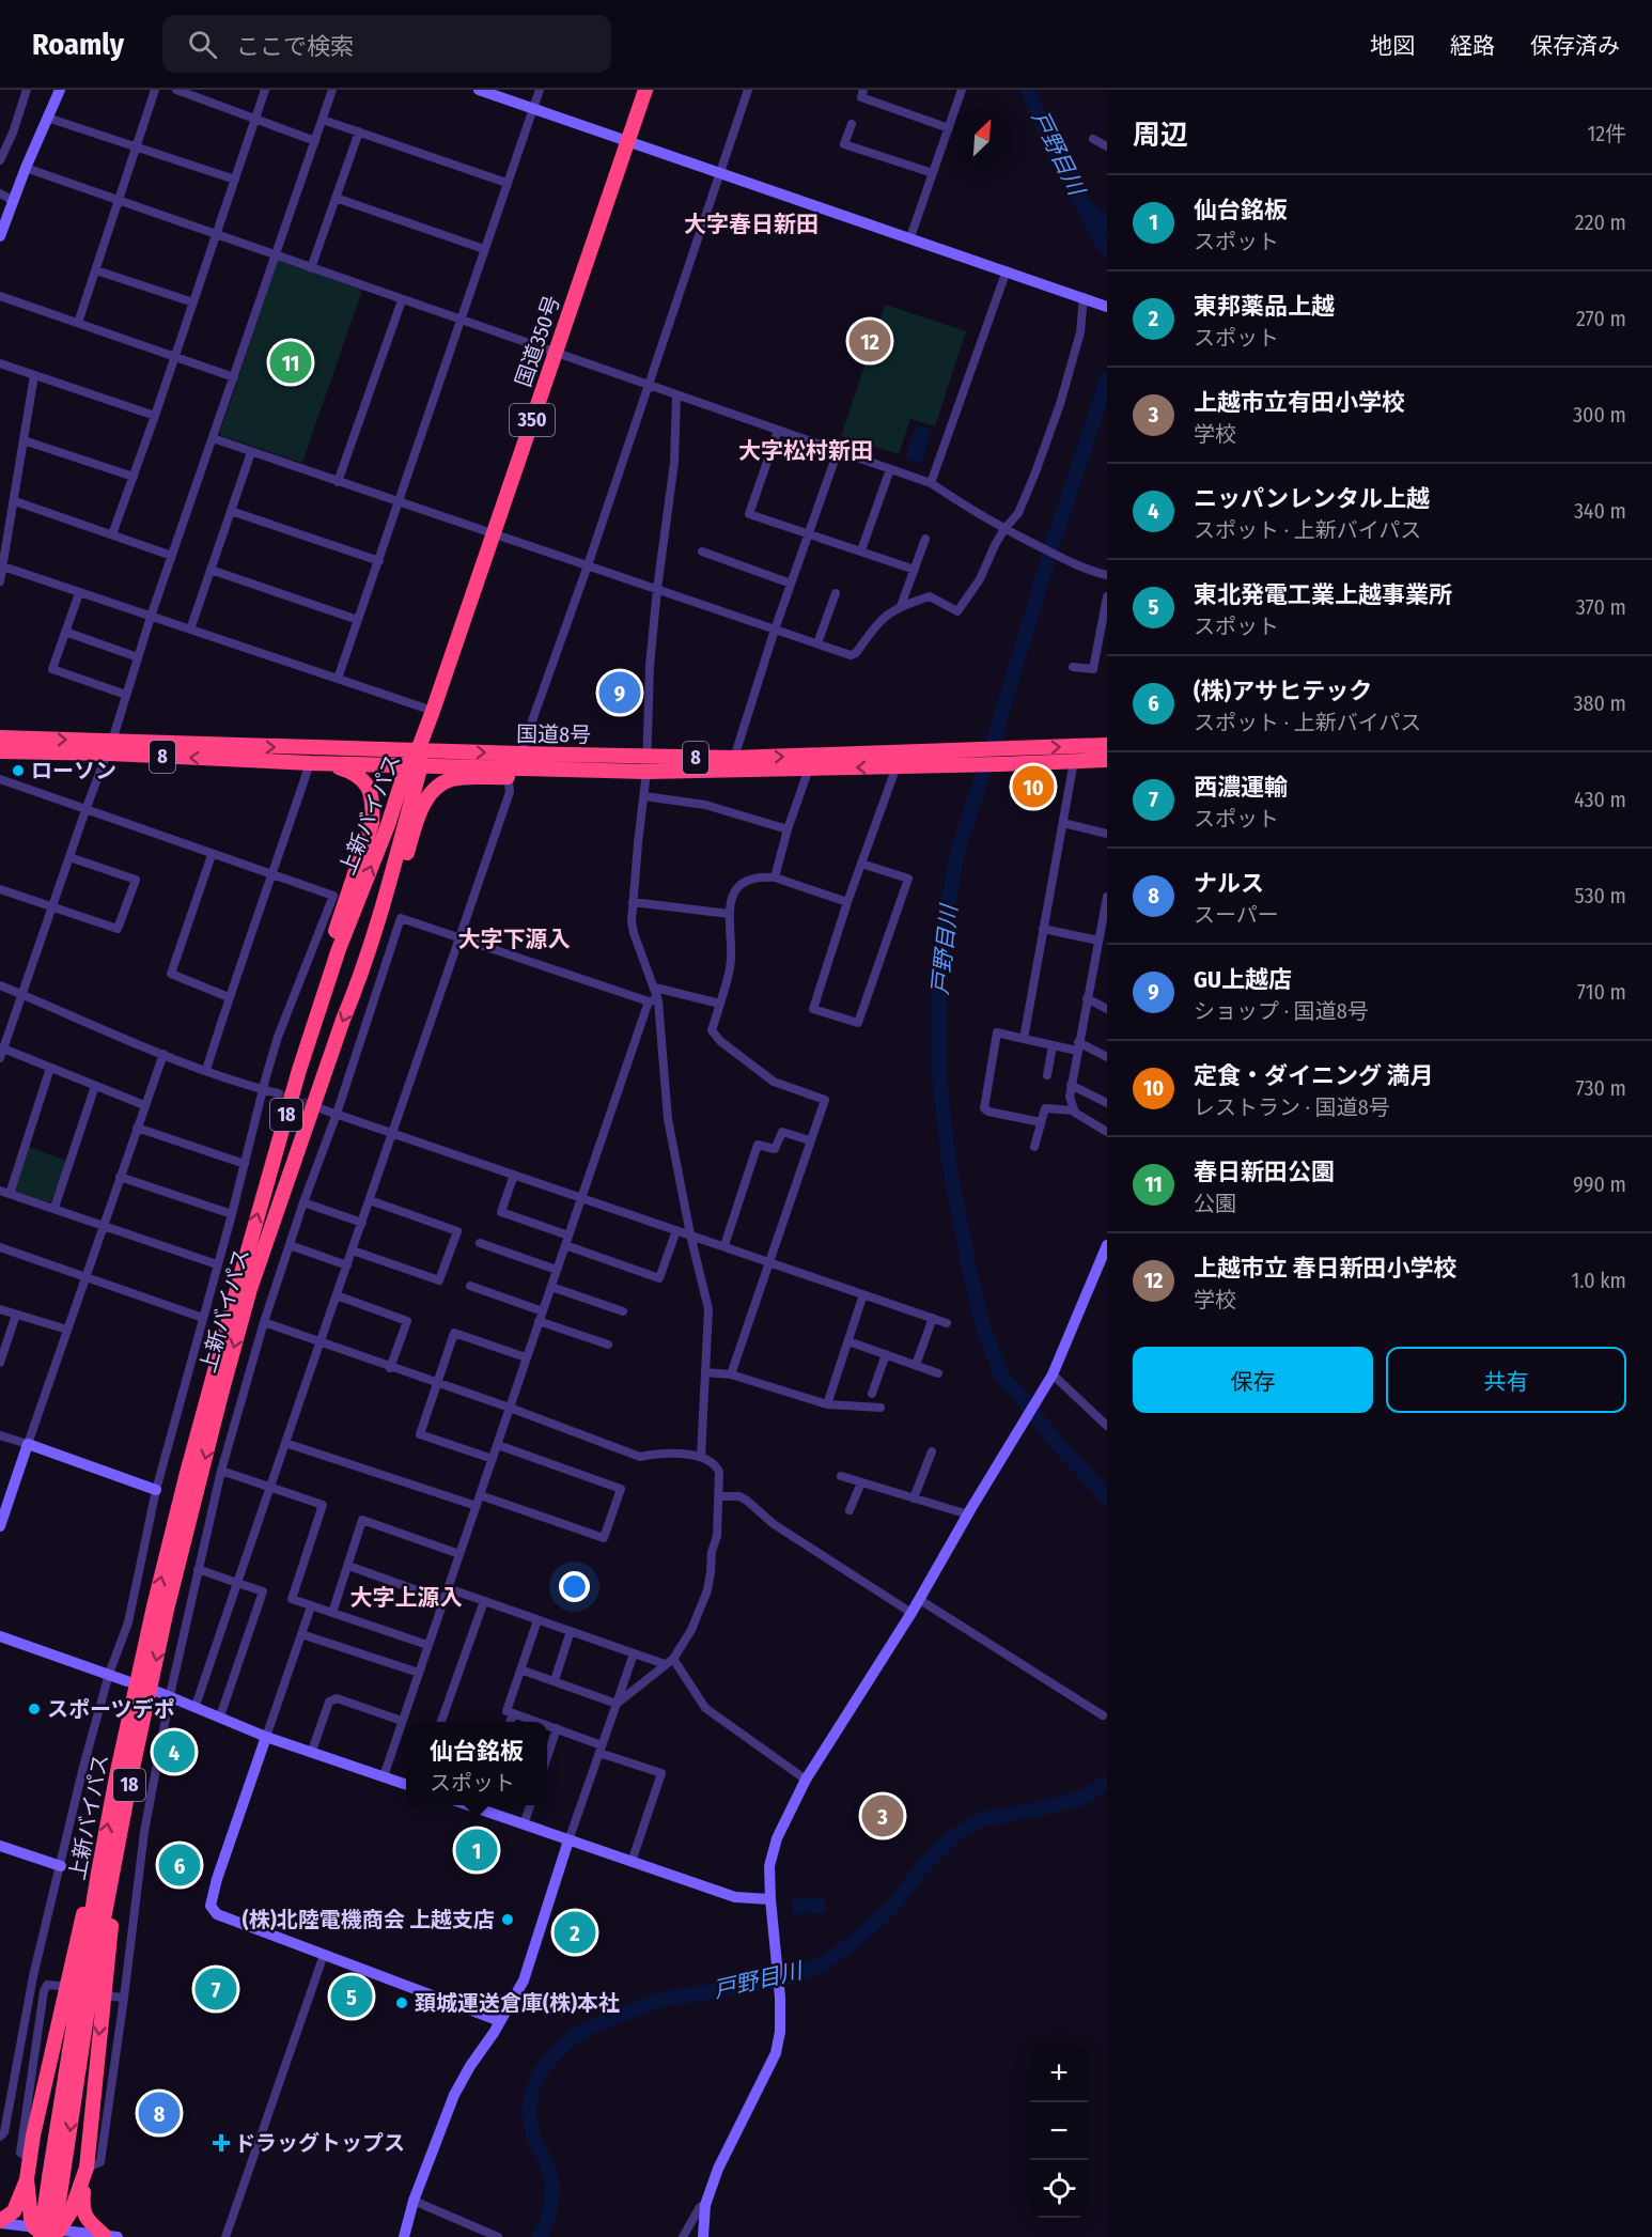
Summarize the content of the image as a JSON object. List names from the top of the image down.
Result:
{
  "streets": {
    "highway": [
      "国道350号",
      "350",
      "国道8号",
      "8",
      "上新バイパス",
      "18"
    ]
  },
  "crossings": [
    ["国道350号", "国道8号"],
    ["国道350号", "上新バイパス"],
    ["国道8号", "上新バイパス"]
  ],
  "districts": [
    "大字春日新田",
    "大字松村新田",
    "大字下源入",
    "大字上源入"
  ],
  "water": ["戸野目川"],
  "places": {
    "other": [
      "ローソン",
      "スポーツデポ",
      "(株)北陸電機商会 上越支店",
      "頚城運送倉庫(株)本社"
    ],
    "health": ["ドラッグトップス"]
  },
  "north": "top right",
  "page": {
    "header": "Roamly",
    "search": "ここで検索",
    "nav": ["地図", "経路", "保存済み"],
    "heading": ["周辺", "12件"],
    "list": [
      {
        "mark": "1",
        "name": "仙台銘板",
        "note": "スポット",
        "value": "220 m"
      },
      {
        "mark": "2",
        "name": "東邦薬品上越",
        "note": "スポット",
        "value": "270 m"
      },
      {
        "mark": "3",
        "name": "上越市立有田小学校",
        "note": "学校",
        "value": "300 m"
      },
      {
        "mark": "4",
        "name": "ニッパンレンタル上越",
        "note": "スポット · 上新バイパス",
        "value": "340 m"
      },
      {
        "mark": "5",
        "name": "東北発電工業上越事業所",
        "note": "スポット",
        "value": "370 m"
      },
      {
        "mark": "6",
        "name": "(株)アサヒテック",
        "note": "スポット · 上新バイパス",
        "value": "380 m"
      },
      {
        "mark": "7",
        "name": "西濃運輸",
        "note": "スポット",
        "value": "430 m"
      },
      {
        "mark": "8",
        "name": "ナルス",
        "note": "スーパー",
        "value": "530 m"
      },
      {
        "mark": "9",
        "name": "GU上越店",
        "note": "ショップ · 国道8号",
        "value": "710 m"
      },
      {
        "mark": "10",
        "name": "定食・ダイニング 満月",
        "note": "レストラン · 国道8号",
        "value": "730 m"
      },
      {
        "mark": "11",
        "name": "春日新田公園",
        "note": "公園",
        "value": "990 m"
      },
      {
        "mark": "12",
        "name": "上越市立 春日新田小学校",
        "note": "学校",
        "value": "1.0 km"
      }
    ],
    "pins": [
      "12",
      "11",
      "9",
      "10",
      "4",
      "3",
      "1",
      "6",
      "2",
      "7",
      "5",
      "8"
    ],
    "buttons": ["保存", "共有"],
    "popup": ["仙台銘板", "スポット"],
    "map_buttons": ["+", "−"]
  }
}
